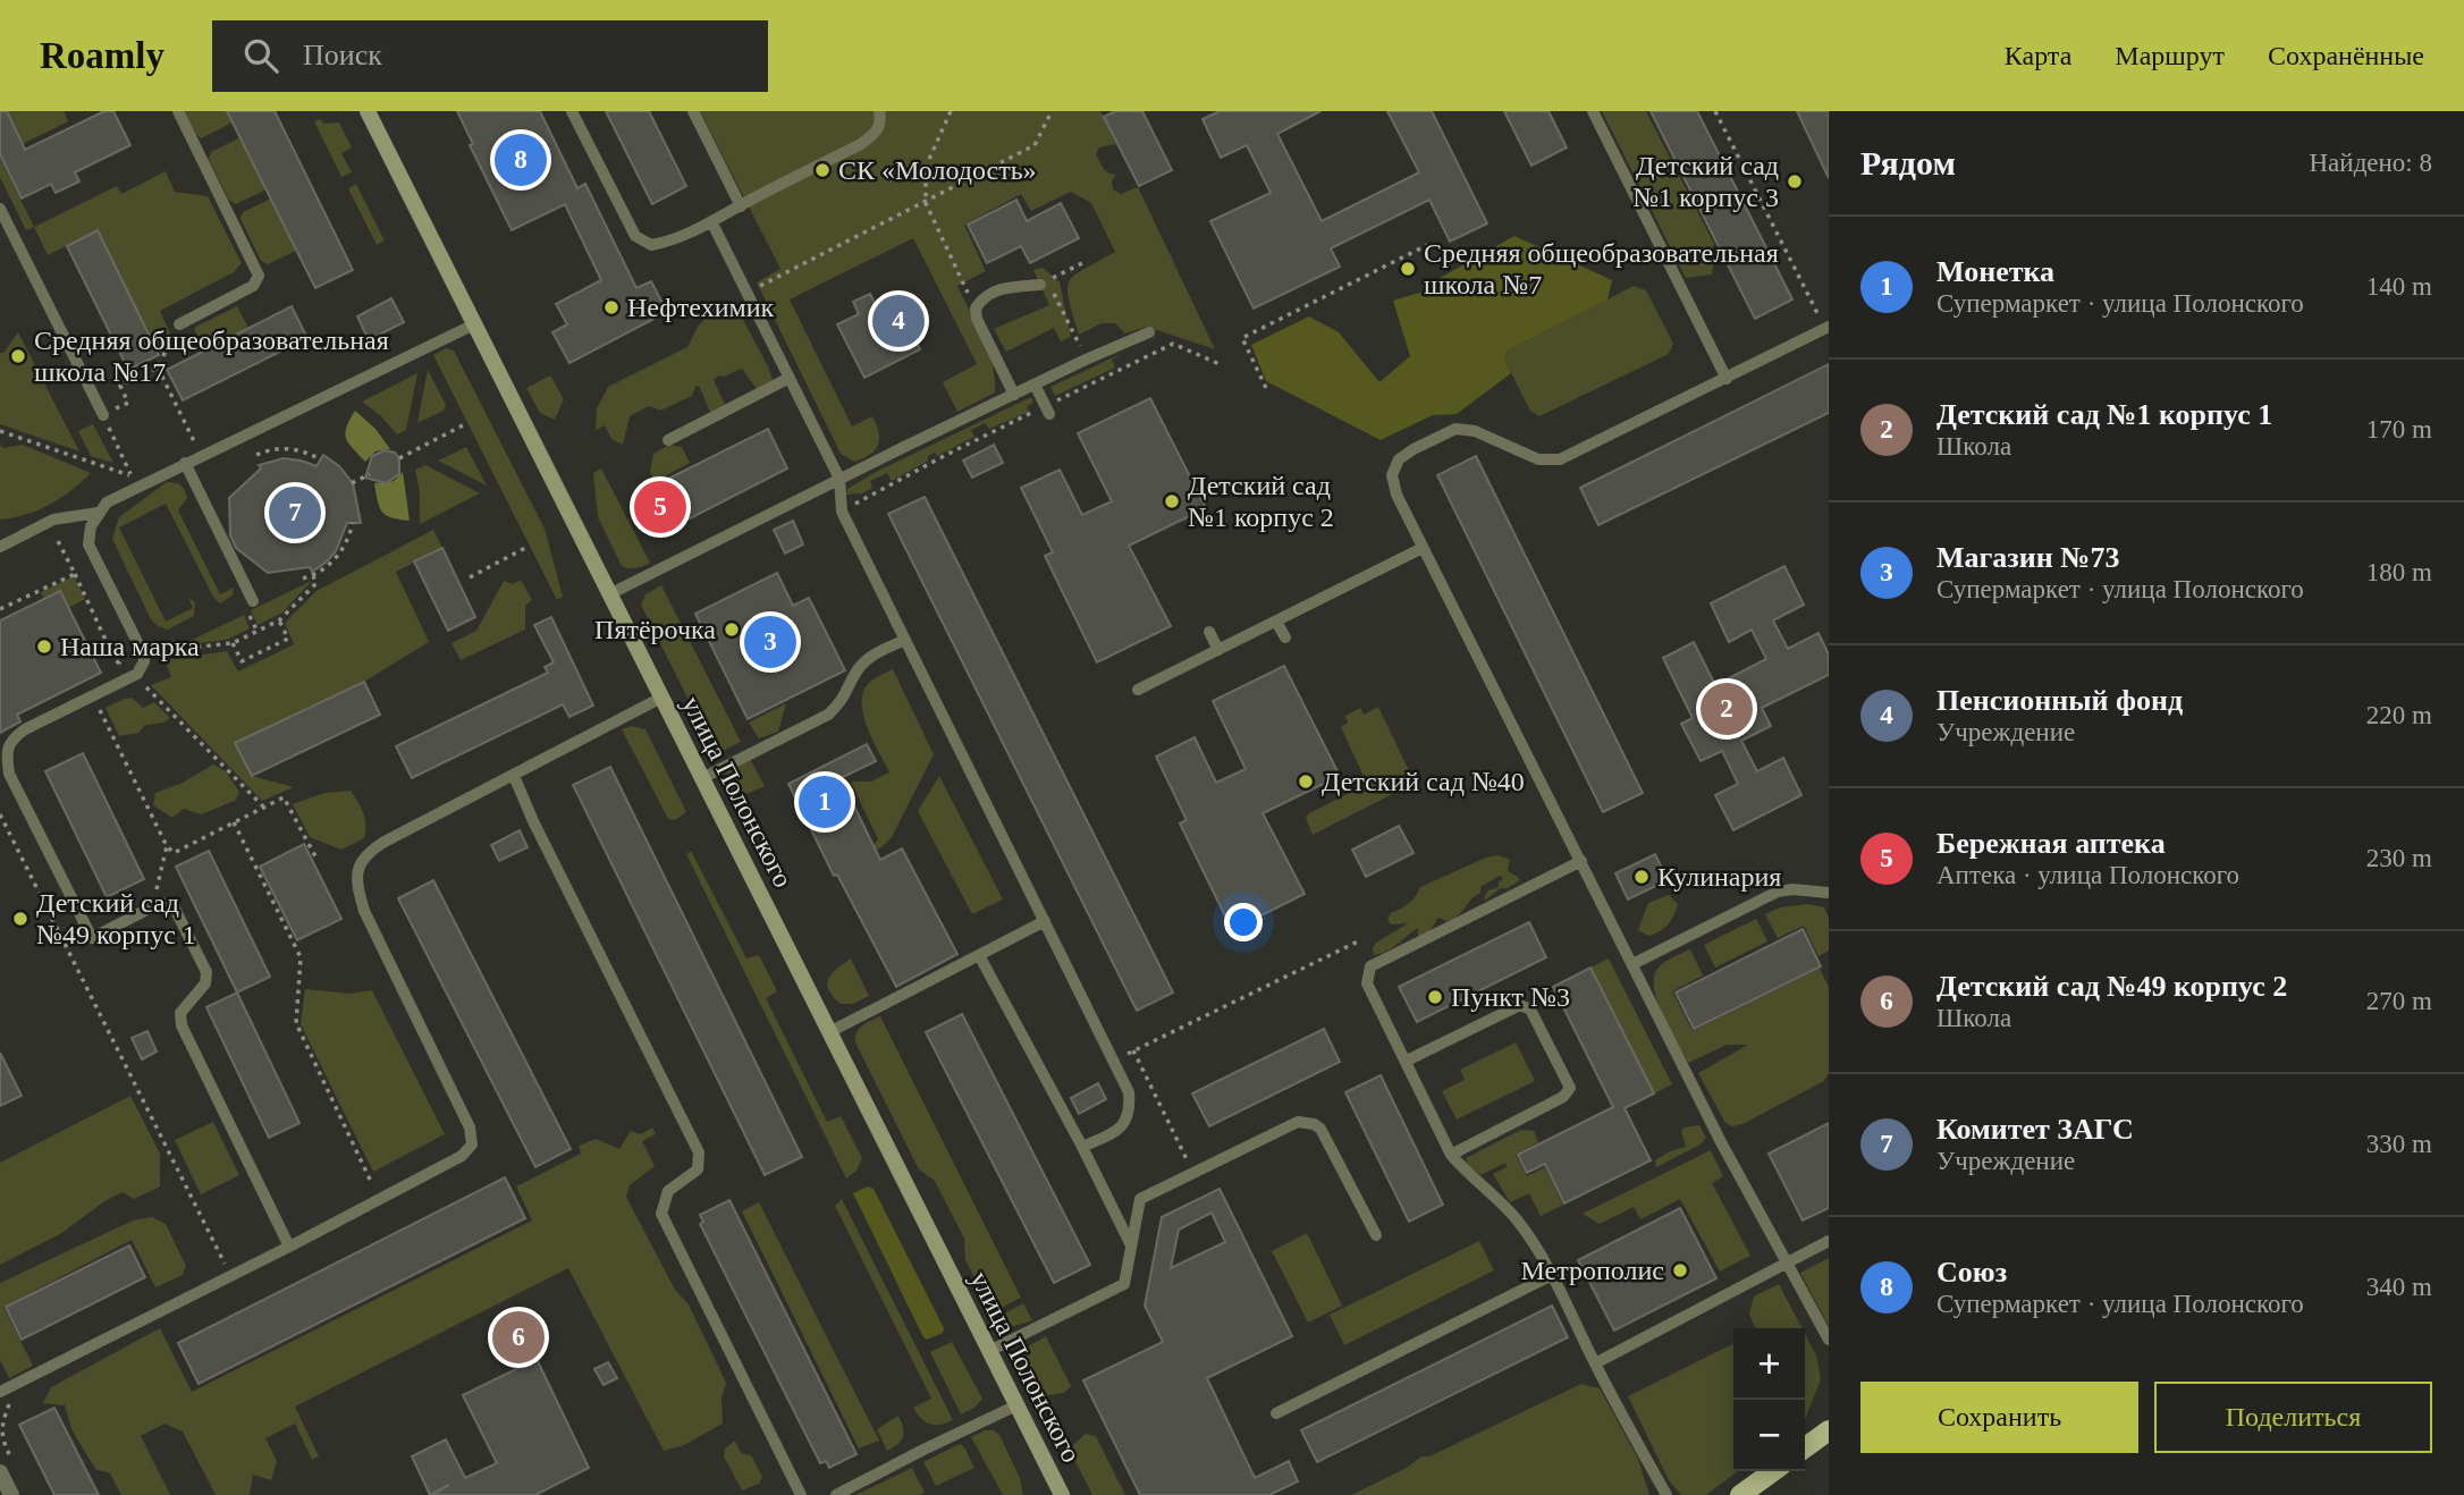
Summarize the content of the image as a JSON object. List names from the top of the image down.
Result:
{
  "streets": {
    "main road": ["улица Полонского"]
  },
  "places": [
    "СК «Молодость»",
    "Детский сад №1 корпус 3",
    "Средняя общеобразовательная школа №7",
    "Нефтехимик",
    "Средняя общеобразовательная школа №17",
    "Детский сад №1 корпус 2",
    "Пятёрочка",
    "Наша марка",
    "Детский сад №40",
    "Кулинария",
    "Детский сад №49 корпус 1",
    "Пункт №3",
    "Метрополис"
  ],
  "page": {
    "header": "Roamly",
    "search": "Поиск",
    "nav": ["Карта", "Маршрут", "Сохранённые"],
    "heading": ["Рядом", "Найдено: 8"],
    "pins": [
      "8",
      "4",
      "5",
      "7",
      "3",
      "2",
      "1",
      "6"
    ],
    "list": [
      {
        "mark": "1",
        "name": "Монетка",
        "note": "Супермаркет · улица Полонского",
        "value": "140 m"
      },
      {
        "mark": "2",
        "name": "Детский сад №1 корпус 1",
        "note": "Школа",
        "value": "170 m"
      },
      {
        "mark": "3",
        "name": "Магазин №73",
        "note": "Супермаркет · улица Полонского",
        "value": "180 m"
      },
      {
        "mark": "4",
        "name": "Пенсионный фонд",
        "note": "Учреждение",
        "value": "220 m"
      },
      {
        "mark": "5",
        "name": "Бережная аптека",
        "note": "Аптека · улица Полонского",
        "value": "230 m"
      },
      {
        "mark": "6",
        "name": "Детский сад №49 корпус 2",
        "note": "Школа",
        "value": "270 m"
      },
      {
        "mark": "7",
        "name": "Комитет ЗАГС",
        "note": "Учреждение",
        "value": "330 m"
      },
      {
        "mark": "8",
        "name": "Союз",
        "note": "Супермаркет · улица Полонского",
        "value": "340 m"
      }
    ],
    "map_buttons": ["+", "−"],
    "buttons": ["Сохранить", "Поделиться"]
  }
}
